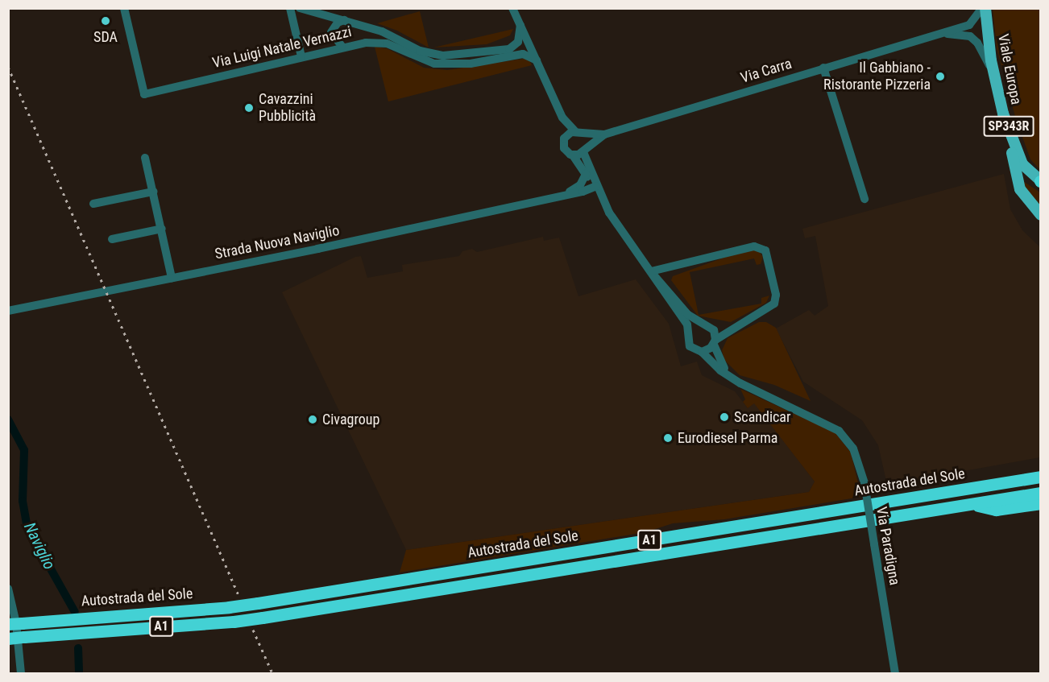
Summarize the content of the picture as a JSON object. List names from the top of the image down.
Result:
{
  "streets": {
    "highway": ["Autostrada del Sole", "A1"],
    "main road": ["Viale Europa", "SP343R"],
    "street": [
      "Via Luigi Natale Vernazzi",
      "Via Carra",
      "Strada Nuova Naviglio",
      "Via Paradigna"
    ]
  },
  "crossings": [
    ["Viale Europa", "Via Carra"],
    ["Viale Europa", "SP343R"],
    ["Strada Nuova Naviglio", "Via Paradigna"]
  ],
  "water": ["Naviglio"],
  "places": [
    "SDA",
    "Il Gabbiano - Ristorante Pizzeria",
    "Cavazzini Pubblicità",
    "Scandicar",
    "Civagroup",
    "Eurodiesel Parma"
  ]
}
